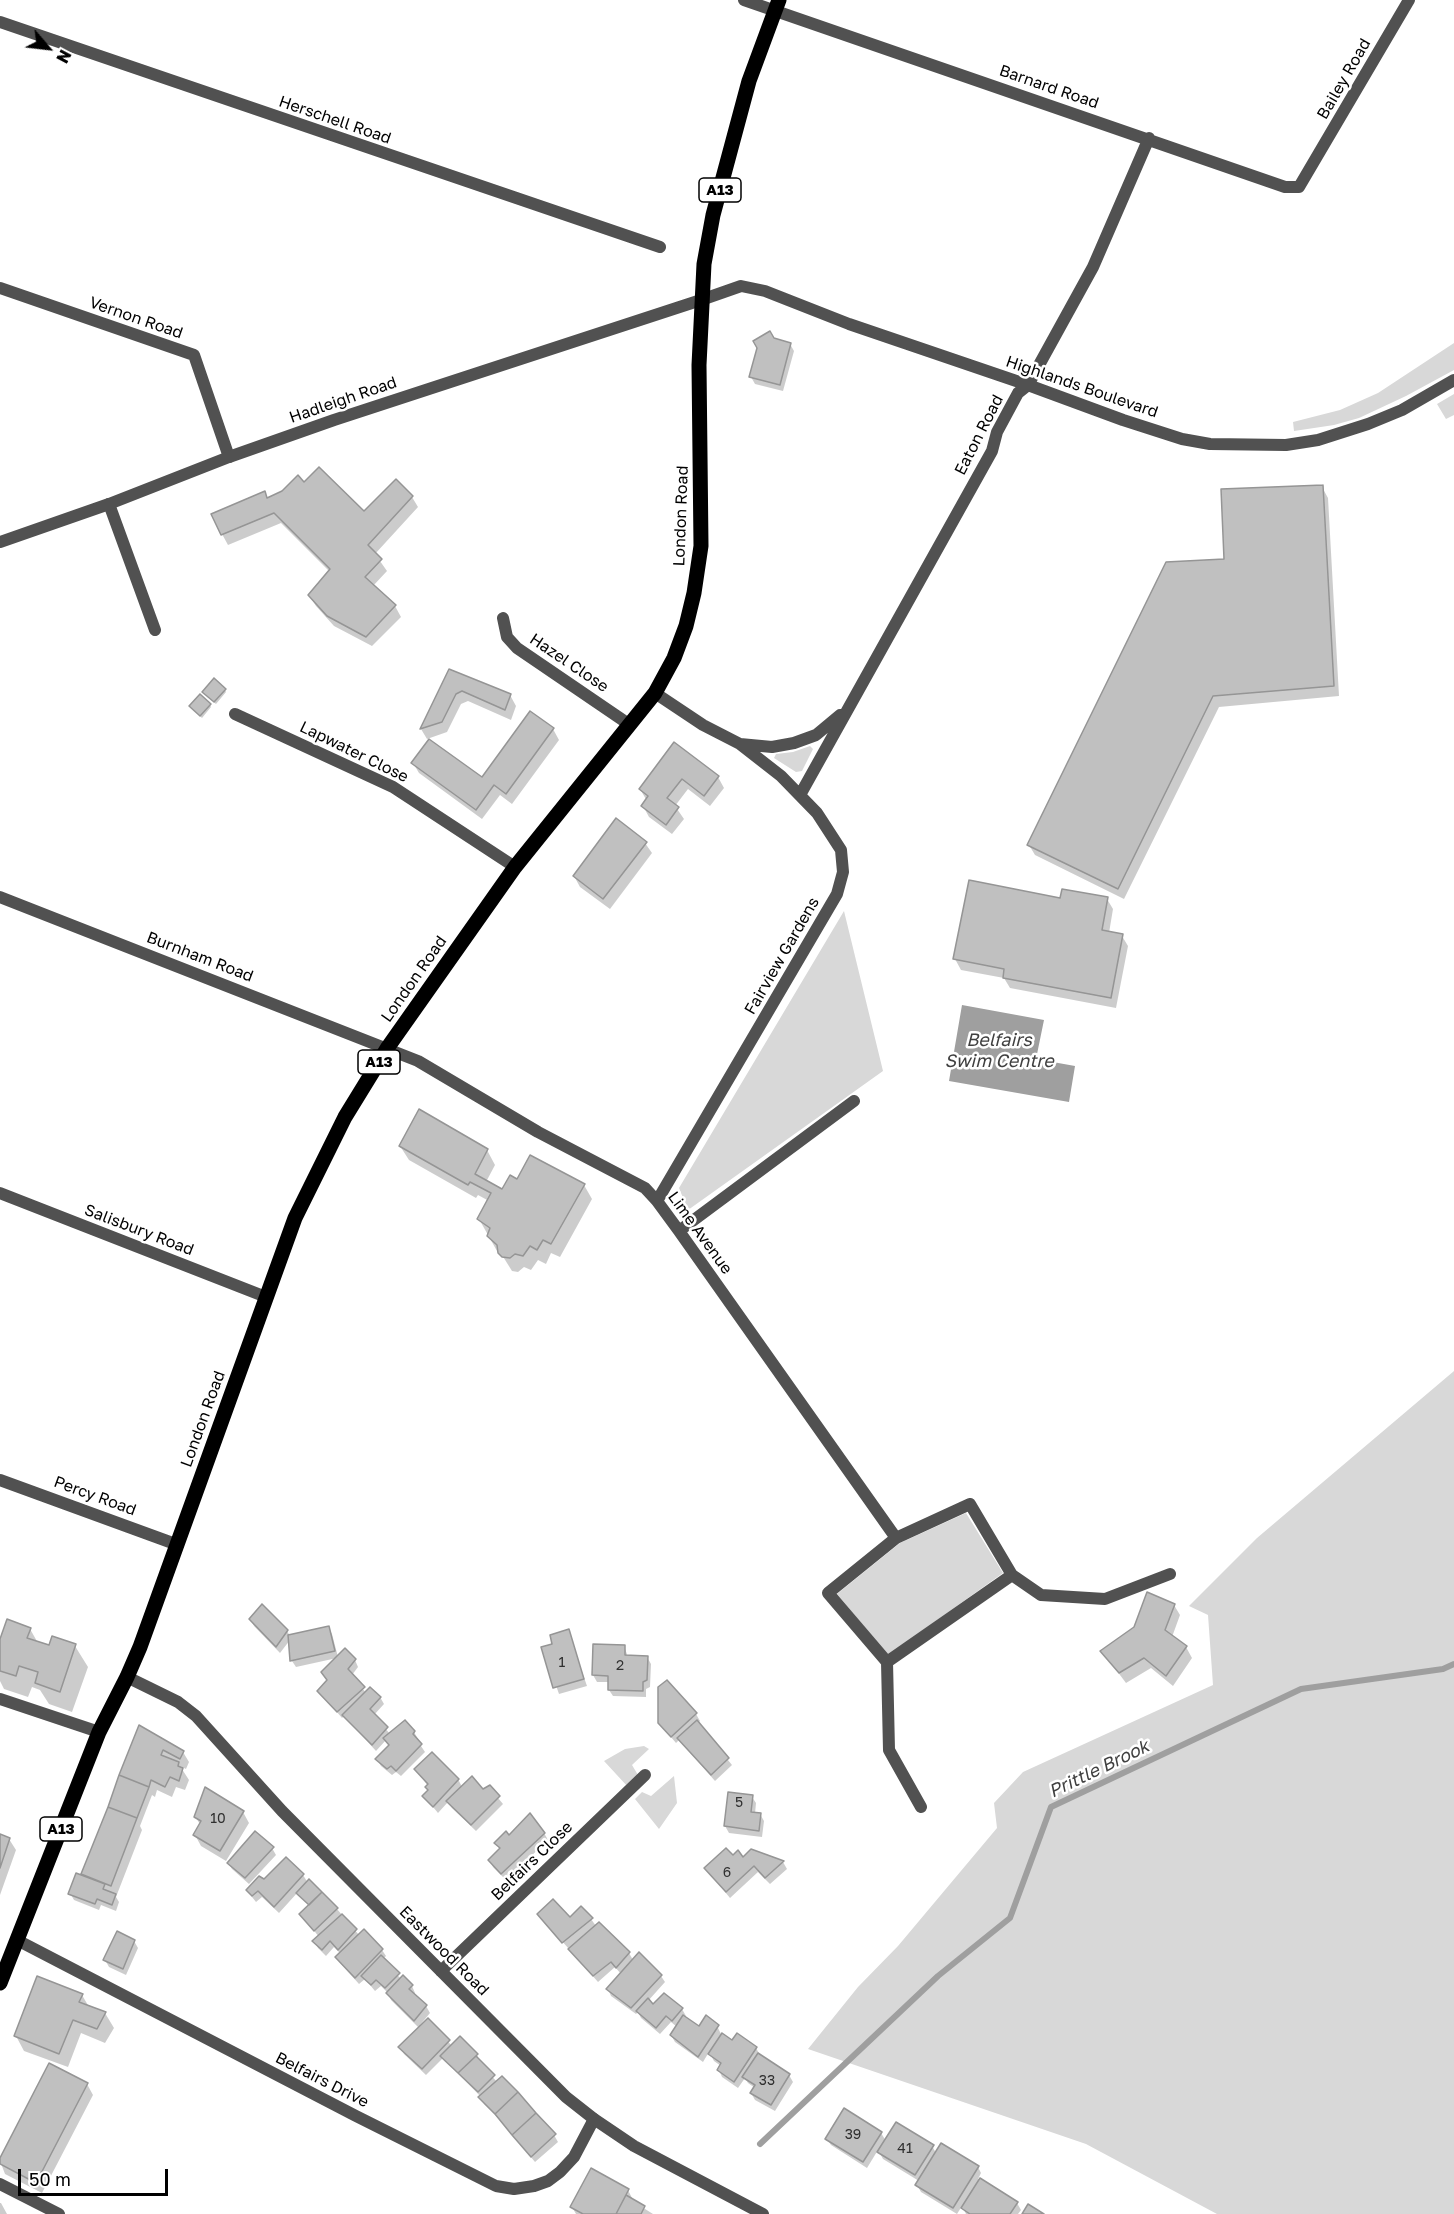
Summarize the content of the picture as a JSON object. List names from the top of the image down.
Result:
{
  "streets": {
    "main road": ["A13", "London Road"],
    "street": [
      "Bailey Road",
      "Barnard Road",
      "Herschell Road",
      "Vernon Road",
      "Highlands Boulevard",
      "Hadleigh Road",
      "Eaton Road",
      "Hazel Close",
      "Lapwater Close",
      "Fairview Gardens",
      "Burnham Road",
      "Salisbury Road",
      "Lime Avenue",
      "Percy Road",
      "Belfairs Close",
      "Eastwood Road",
      "Belfairs Drive"
    ]
  },
  "crossings": [
    ["Bailey Road", "Barnard Road"],
    ["Barnard Road", "Eaton Road"],
    ["Barnard Road", "London Road"],
    ["Vernon Road", "Hadleigh Road"],
    ["Highlands Boulevard", "Hadleigh Road"],
    ["Highlands Boulevard", "Eaton Road"],
    ["Highlands Boulevard", "London Road"],
    ["Hadleigh Road", "London Road"],
    ["Eaton Road", "London Road"],
    ["Eaton Road", "Fairview Gardens"],
    ["London Road", "Hazel Close"],
    ["London Road", "Lapwater Close"],
    ["London Road", "Burnham Road"],
    ["London Road", "Salisbury Road"],
    ["London Road", "Lime Avenue"],
    ["London Road", "Percy Road"],
    ["London Road", "Eastwood Road"],
    ["London Road", "Belfairs Drive"],
    ["Fairview Gardens", "Lime Avenue"],
    ["Burnham Road", "Lime Avenue"],
    ["Belfairs Close", "Eastwood Road"],
    ["Eastwood Road", "Belfairs Drive"]
  ],
  "water": ["Belfairs Swim Centre", "Prittle Brook"],
  "house_numbers": [
    "1",
    "2",
    "5",
    "10",
    "6",
    "33",
    "39",
    "41"
  ],
  "scale_bar": "50 m",
  "north": "bottom right"
}
